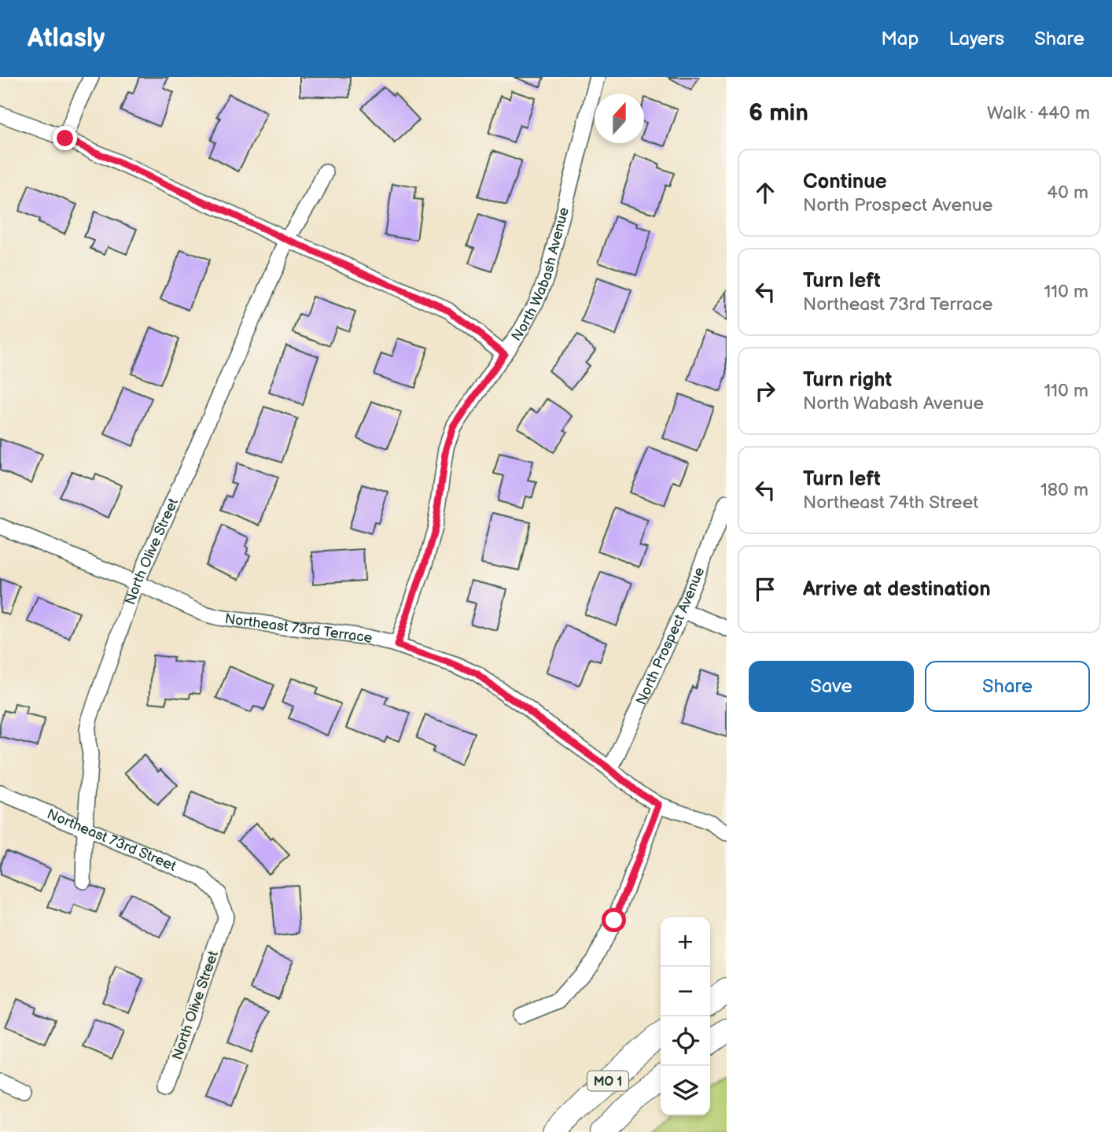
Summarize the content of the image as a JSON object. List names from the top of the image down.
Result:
{
  "streets": {
    "main road": ["MO 1"],
    "street": [
      "North Wabash Avenue",
      "North Olive Street",
      "Northeast 73rd Terrace",
      "North Prospect Avenue",
      "Northeast 73rd Street"
    ]
  },
  "crossings": [
    ["North Wabash Avenue", "Northeast 73rd Terrace"],
    ["North Olive Street", "Northeast 73rd Terrace"],
    ["North Olive Street", "Northeast 73rd Street"],
    ["Northeast 73rd Terrace", "North Prospect Avenue"]
  ],
  "north": "top",
  "page": {
    "header": "Atlasly",
    "nav": ["Map", "Layers", "Share"],
    "heading": ["6 min", "Walk · 440 m"],
    "list": [
      ["Continue", "North Prospect Avenue", "40 m"],
      ["Turn left", "Northeast 73rd Terrace", "110 m"],
      ["Turn right", "North Wabash Avenue", "110 m"],
      ["Turn left", "Northeast 74th Street", "180 m"],
      "Arrive at destination"
    ],
    "buttons": ["Save", "Share"],
    "map_buttons": ["+", "−"]
  }
}
